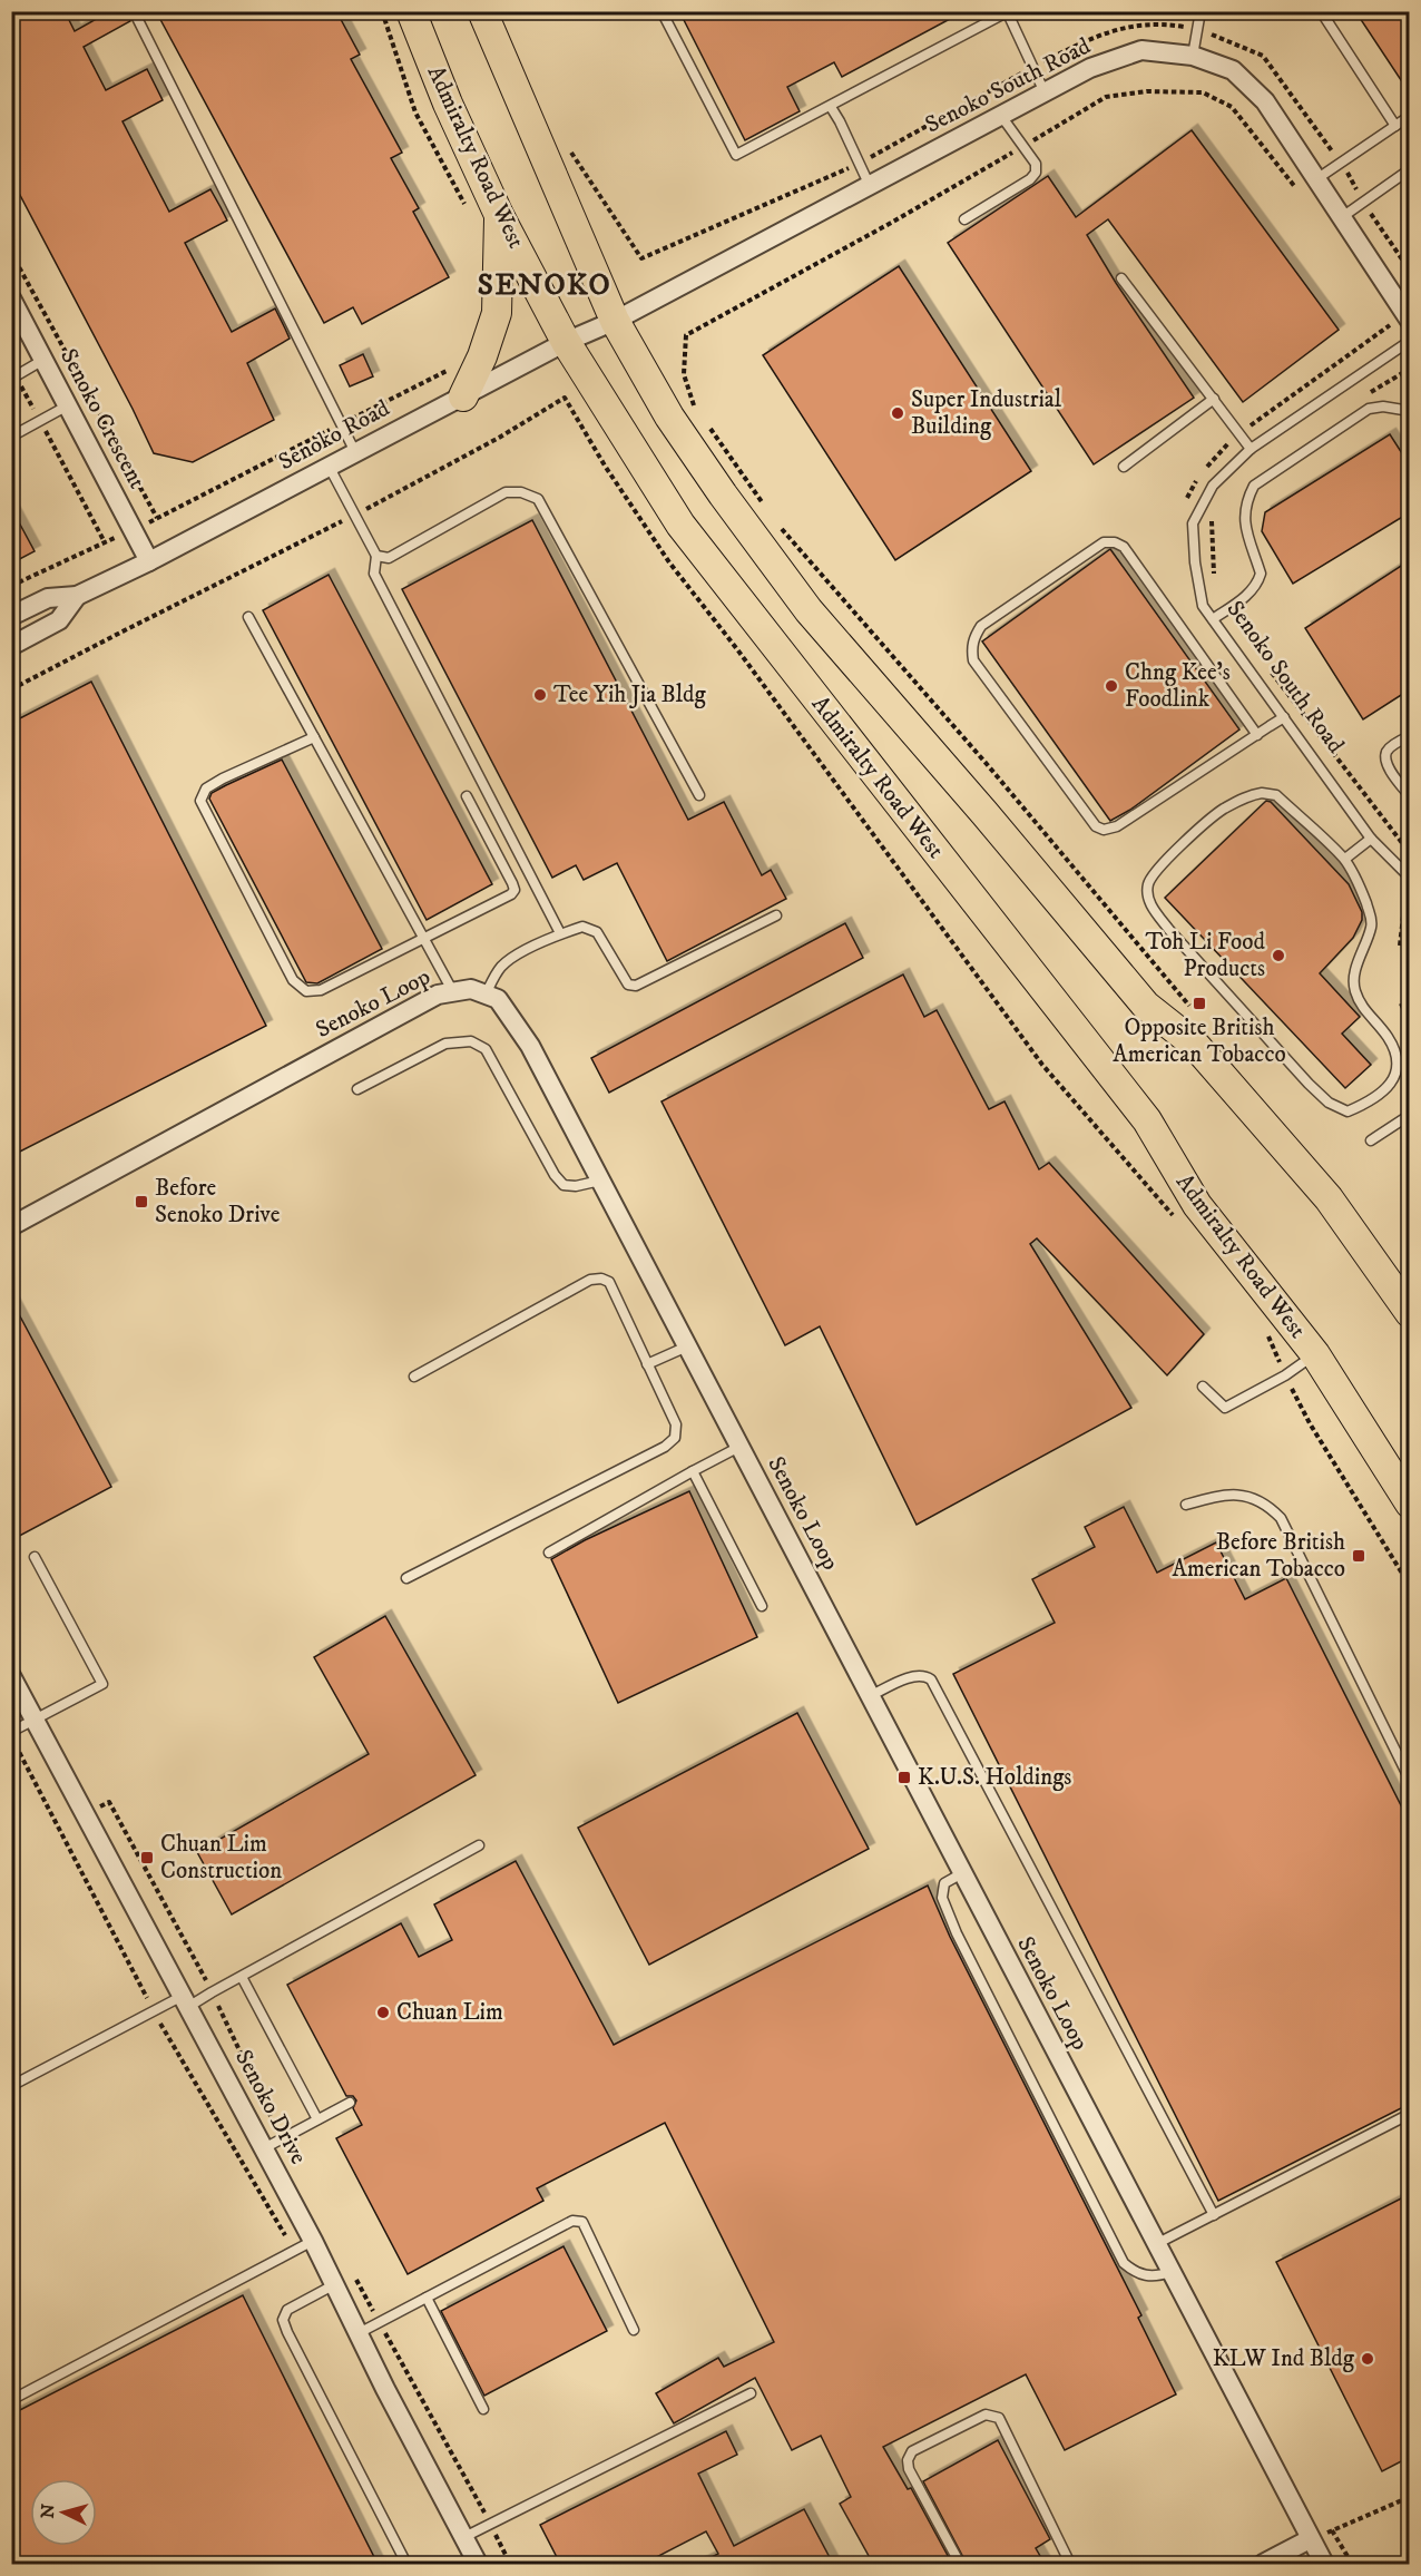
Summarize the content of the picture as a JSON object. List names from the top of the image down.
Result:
{
  "streets": {
    "main road": ["Admiralty Road West"],
    "street": [
      "Senoko South Road",
      "Senoko Crescent",
      "Senoko Road",
      "Senoko Loop",
      "Senoko Drive"
    ]
  },
  "crossings": [
    ["Senoko South Road", "Senoko Road"],
    ["Admiralty Road West", "Senoko Road"],
    ["Senoko Crescent", "Senoko Road"]
  ],
  "districts": ["SENOKO"],
  "places": {
    "other": [
      "Super Industrial Building",
      "Chng Kee's Foodlink",
      "Tee Yih Jia Bldg",
      "Toh Li Food Products",
      "Chuan Lim",
      "KLW Ind Bldg"
    ],
    "transit": [
      "Opposite British American Tobacco",
      "Before Senoko Drive",
      "Before British American Tobacco",
      "K.U.S. Holdings",
      "Chuan Lim Construction"
    ]
  },
  "north": "left"
}
